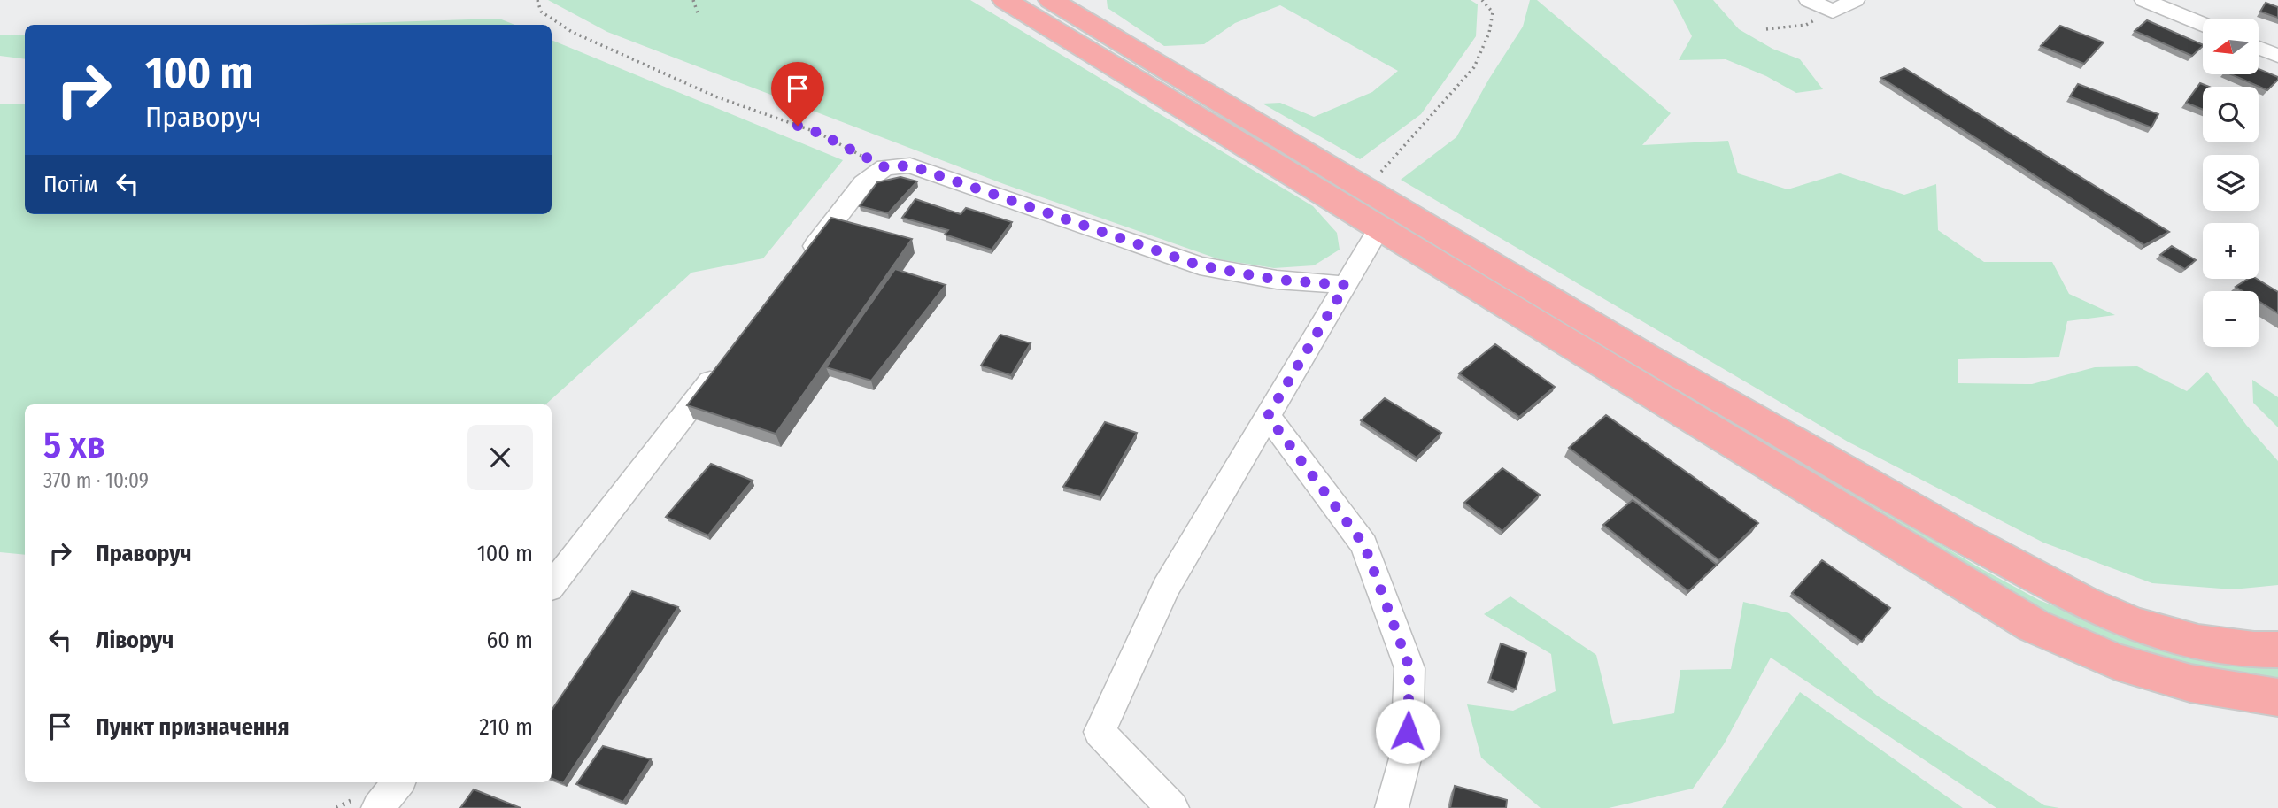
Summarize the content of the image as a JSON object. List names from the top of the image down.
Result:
{
  "north": "left",
  "page": {
    "map_buttons": ["+", "−"],
    "turn": ["100 m", "Праворуч"],
    "then": "Потім",
    "heading": ["5 хв", "370 m · 10:09"],
    "list": [
      {
        "name": "Праворуч",
        "value": "100 m"
      },
      {
        "name": "Ліворуч",
        "value": "60 m"
      },
      {
        "name": "Пункт призначення",
        "value": "210 m"
      }
    ]
  }
}
